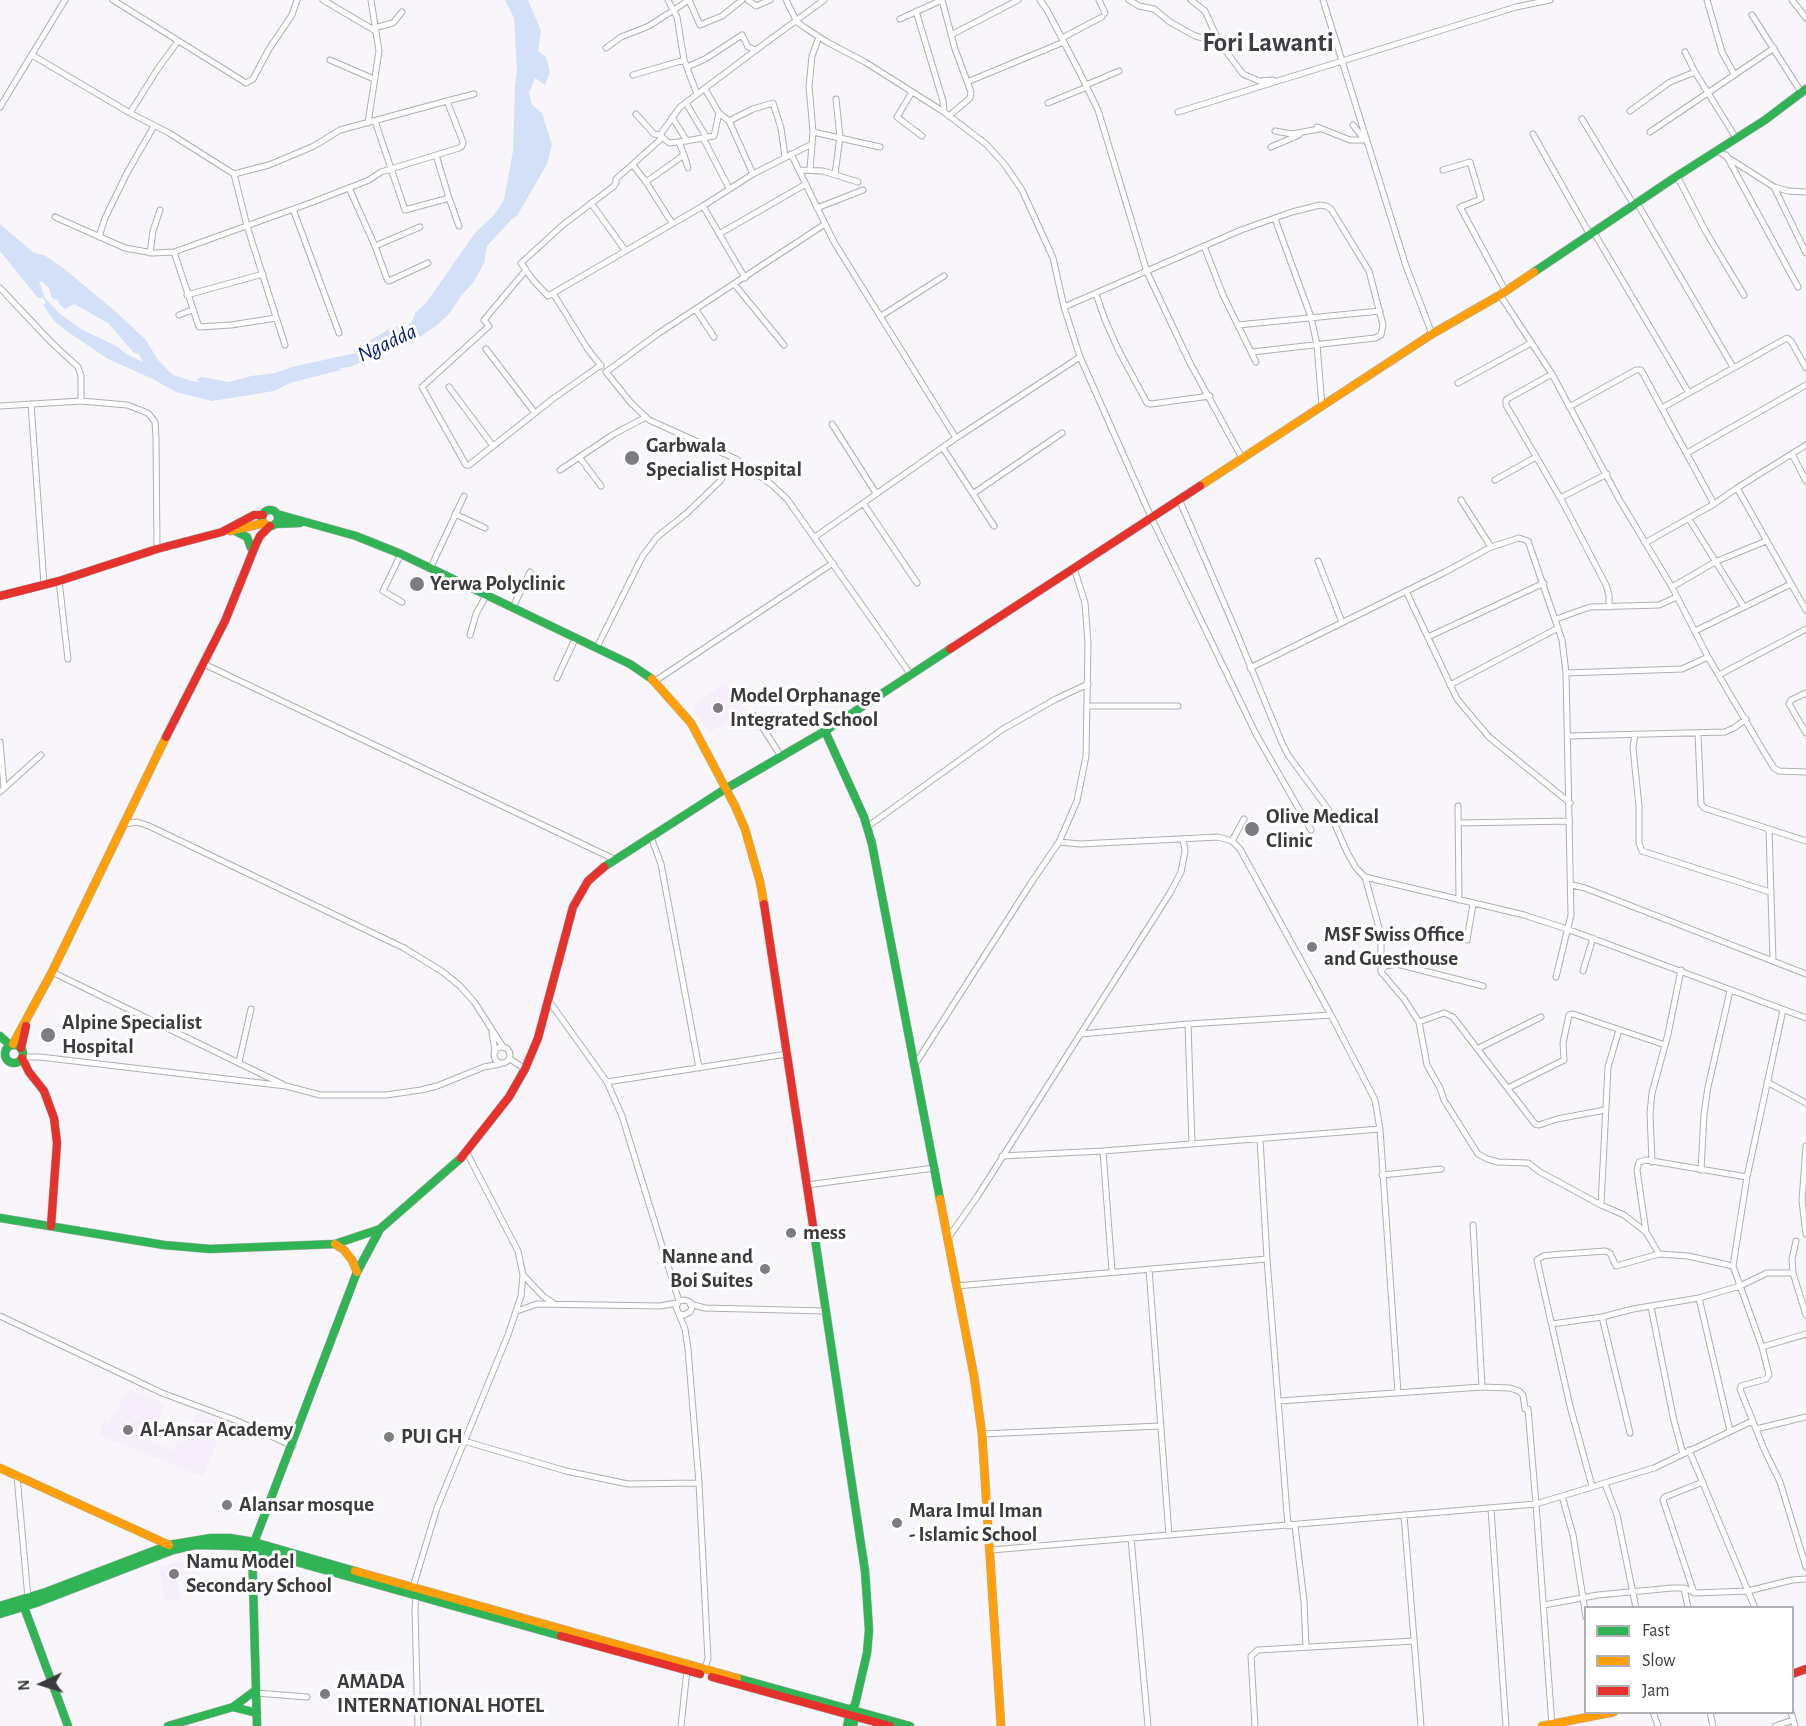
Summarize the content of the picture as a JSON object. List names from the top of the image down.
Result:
{
  "districts": ["Fori Lawanti"],
  "water": ["Ngadda"],
  "places": [
    "Garbwala Specialist Hospital",
    "Yerwa Polyclinic",
    "Model Orphanage Integrated School",
    "Olive Medical Clinic",
    "MSF Swiss Office and Guesthouse",
    "Alpine Specialist Hospital",
    "mess",
    "Nanne and Boi Suites",
    "Al-Ansar Academy",
    "PUI GH",
    "Alansar mosque",
    "Mara Imul Iman - Islamic School",
    "Namu Model Secondary School",
    "AMADA INTERNATIONAL HOTEL"
  ],
  "legend": ["Fast", "Slow", "Jam"],
  "north": "left"
}
